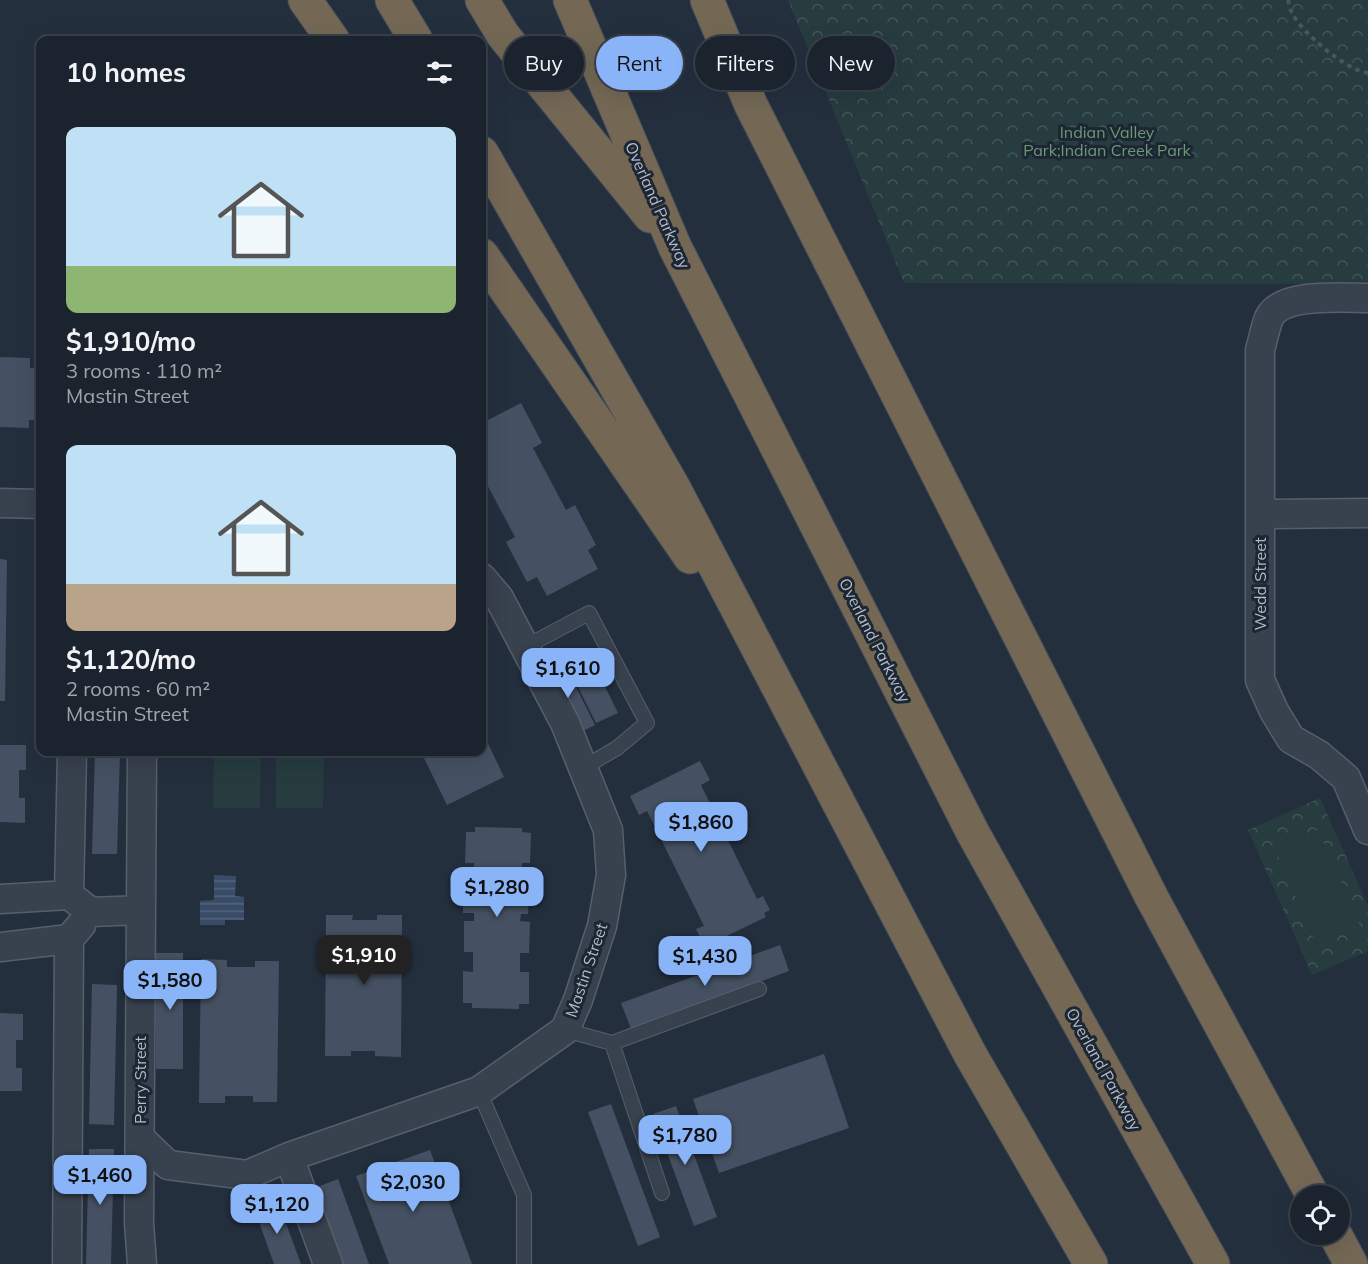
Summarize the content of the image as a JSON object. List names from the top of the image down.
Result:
{
  "streets": {
    "highway": ["Overland Parkway"],
    "street": ["Wedd Street", "Mastin Street", "Perry Street"]
  },
  "crossings": [
    ["Mastin Street", "Perry Street"]
  ],
  "parks": ["Indian Valley Park;Indian Creek Park"],
  "page": {
    "chip": [
      "Buy",
      "Rent",
      "Filters",
      "New"
    ],
    "heading": "10 homes",
    "list": [
      {
        "name": "$1,910/mo",
        "note": "3 rooms · 110 m² · Mastin Street"
      },
      {
        "name": "$1,120/mo",
        "note": "2 rooms · 60 m² · Mastin Street"
      }
    ],
    "price": [
      "$1,610",
      "$1,860",
      "$1,280",
      "$1,910",
      "$1,430",
      "$1,580",
      "$1,780",
      "$1,460",
      "$2,030",
      "$1,120"
    ]
  }
}
